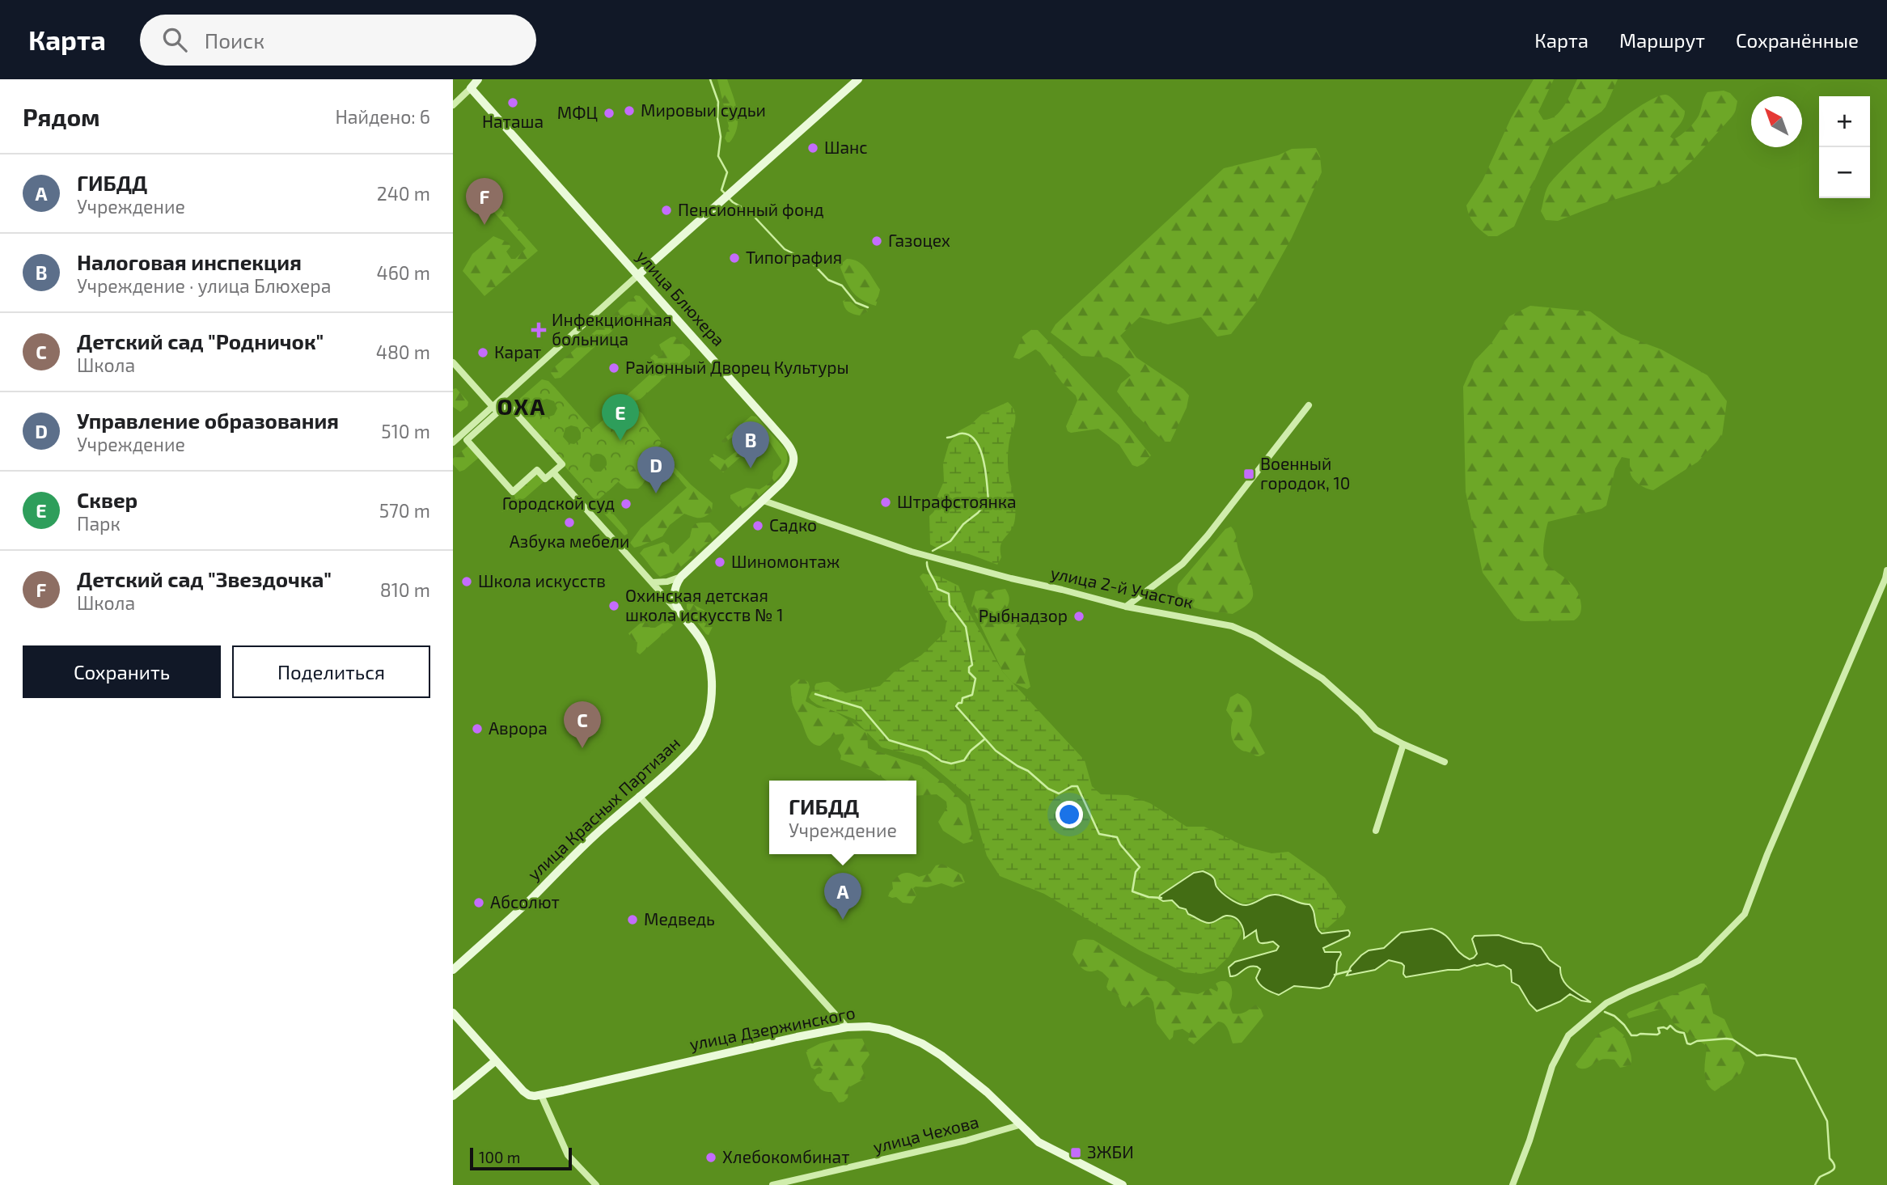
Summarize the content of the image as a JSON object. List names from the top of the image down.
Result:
{
  "streets": {
    "street": [
      "улица Блюхера",
      "улица 2-й Участок",
      "улица Красных Партизан",
      "улица Дзержинского",
      "улица Чехова"
    ]
  },
  "crossings": [
    ["улица Блюхера", "улица 2-й Участок"],
    ["улица Блюхера", "улица Красных Партизан"],
    ["улица Дзержинского", "улица Чехова"]
  ],
  "districts": ["ОХА"],
  "places": {
    "other": [
      "Наташа",
      "Мировыи судьи",
      "МФЦ",
      "Шанс",
      "Пенсионный фонд",
      "Газоцех",
      "Типография",
      "Карат",
      "Районный Дворец Культуры",
      "Штрафстоянка",
      "Городской суд",
      "Азбука мебели",
      "Садко",
      "Шиномонтаж",
      "Школа искусств",
      "Охинская детская школа искусств № 1",
      "Рыбнадзор",
      "Аврора",
      "Абсолют",
      "Медведь",
      "Хлебокомбинат"
    ],
    "health": ["Инфекционная больница"],
    "transit": ["Военный городок, 10", "ЗЖБИ"]
  },
  "scale_bar": "100 m",
  "north": "top left",
  "page": {
    "header": "Карта",
    "search": "Поиск",
    "nav": ["Карта", "Маршрут", "Сохранённые"],
    "heading": ["Рядом", "Найдено: 6"],
    "map_buttons": ["+", "−"],
    "list": [
      {
        "mark": "A",
        "name": "ГИБДД",
        "note": "Учреждение",
        "value": "240 m"
      },
      {
        "mark": "B",
        "name": "Налоговая инспекция",
        "note": "Учреждение · улица Блюхера",
        "value": "460 m"
      },
      {
        "mark": "C",
        "name": "Детский сад \"Родничок\"",
        "note": "Школа",
        "value": "480 m"
      },
      {
        "mark": "D",
        "name": "Управление образования",
        "note": "Учреждение",
        "value": "510 m"
      },
      {
        "mark": "E",
        "name": "Сквер",
        "note": "Парк",
        "value": "570 m"
      },
      {
        "mark": "F",
        "name": "Детский сад \"Звездочка\"",
        "note": "Школа",
        "value": "810 m"
      }
    ],
    "pins": [
      "F",
      "E",
      "B",
      "D",
      "C",
      "A"
    ],
    "buttons": ["Сохранить", "Поделиться"],
    "popup": ["ГИБДД", "Учреждение"],
    "scale": "100 m"
  }
}
